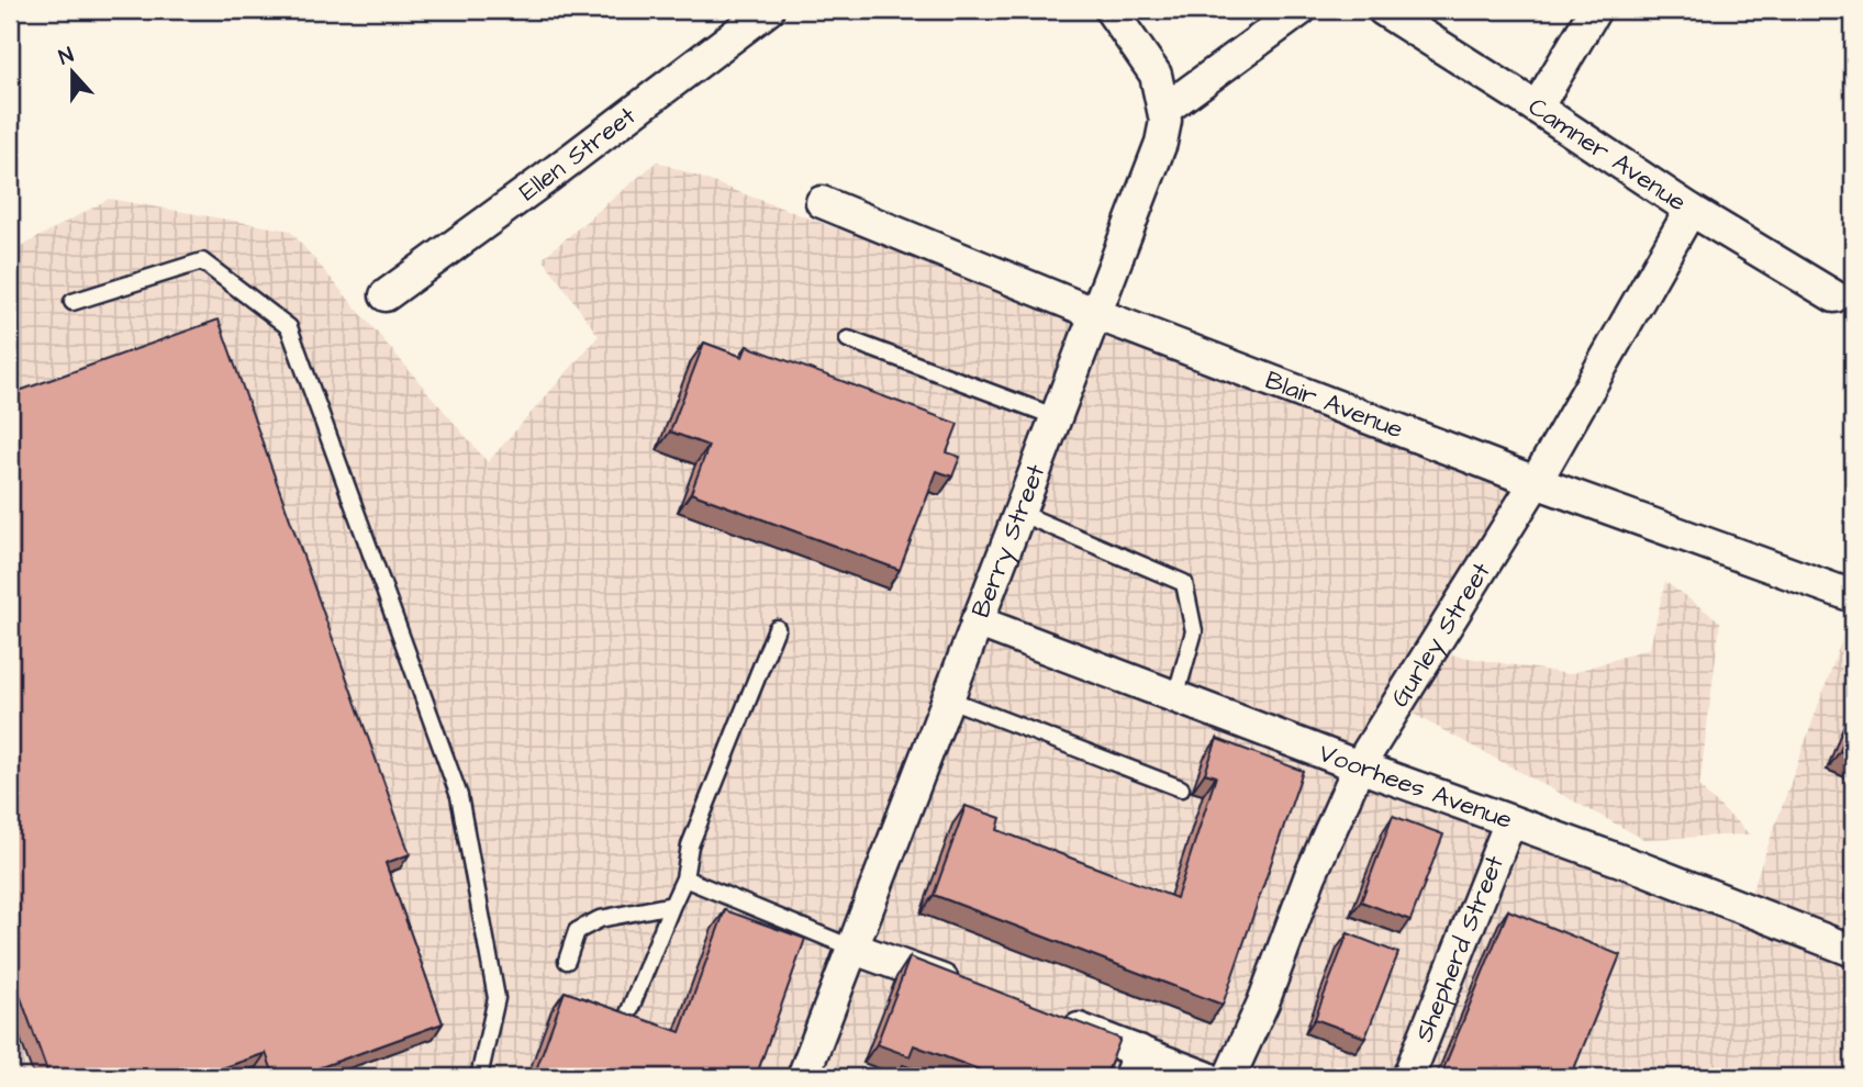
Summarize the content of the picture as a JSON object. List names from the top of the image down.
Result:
{
  "streets": {
    "street": [
      "Ellen Street",
      "Camner Avenue",
      "Blair Avenue",
      "Berry Street",
      "Gurley Street",
      "Voorhees Avenue",
      "Shepherd Street"
    ]
  },
  "crossings": [
    ["Camner Avenue", "Gurley Street"],
    ["Blair Avenue", "Berry Street"],
    ["Blair Avenue", "Gurley Street"],
    ["Berry Street", "Voorhees Avenue"],
    ["Gurley Street", "Voorhees Avenue"],
    ["Voorhees Avenue", "Shepherd Street"]
  ],
  "north": "top"
}
